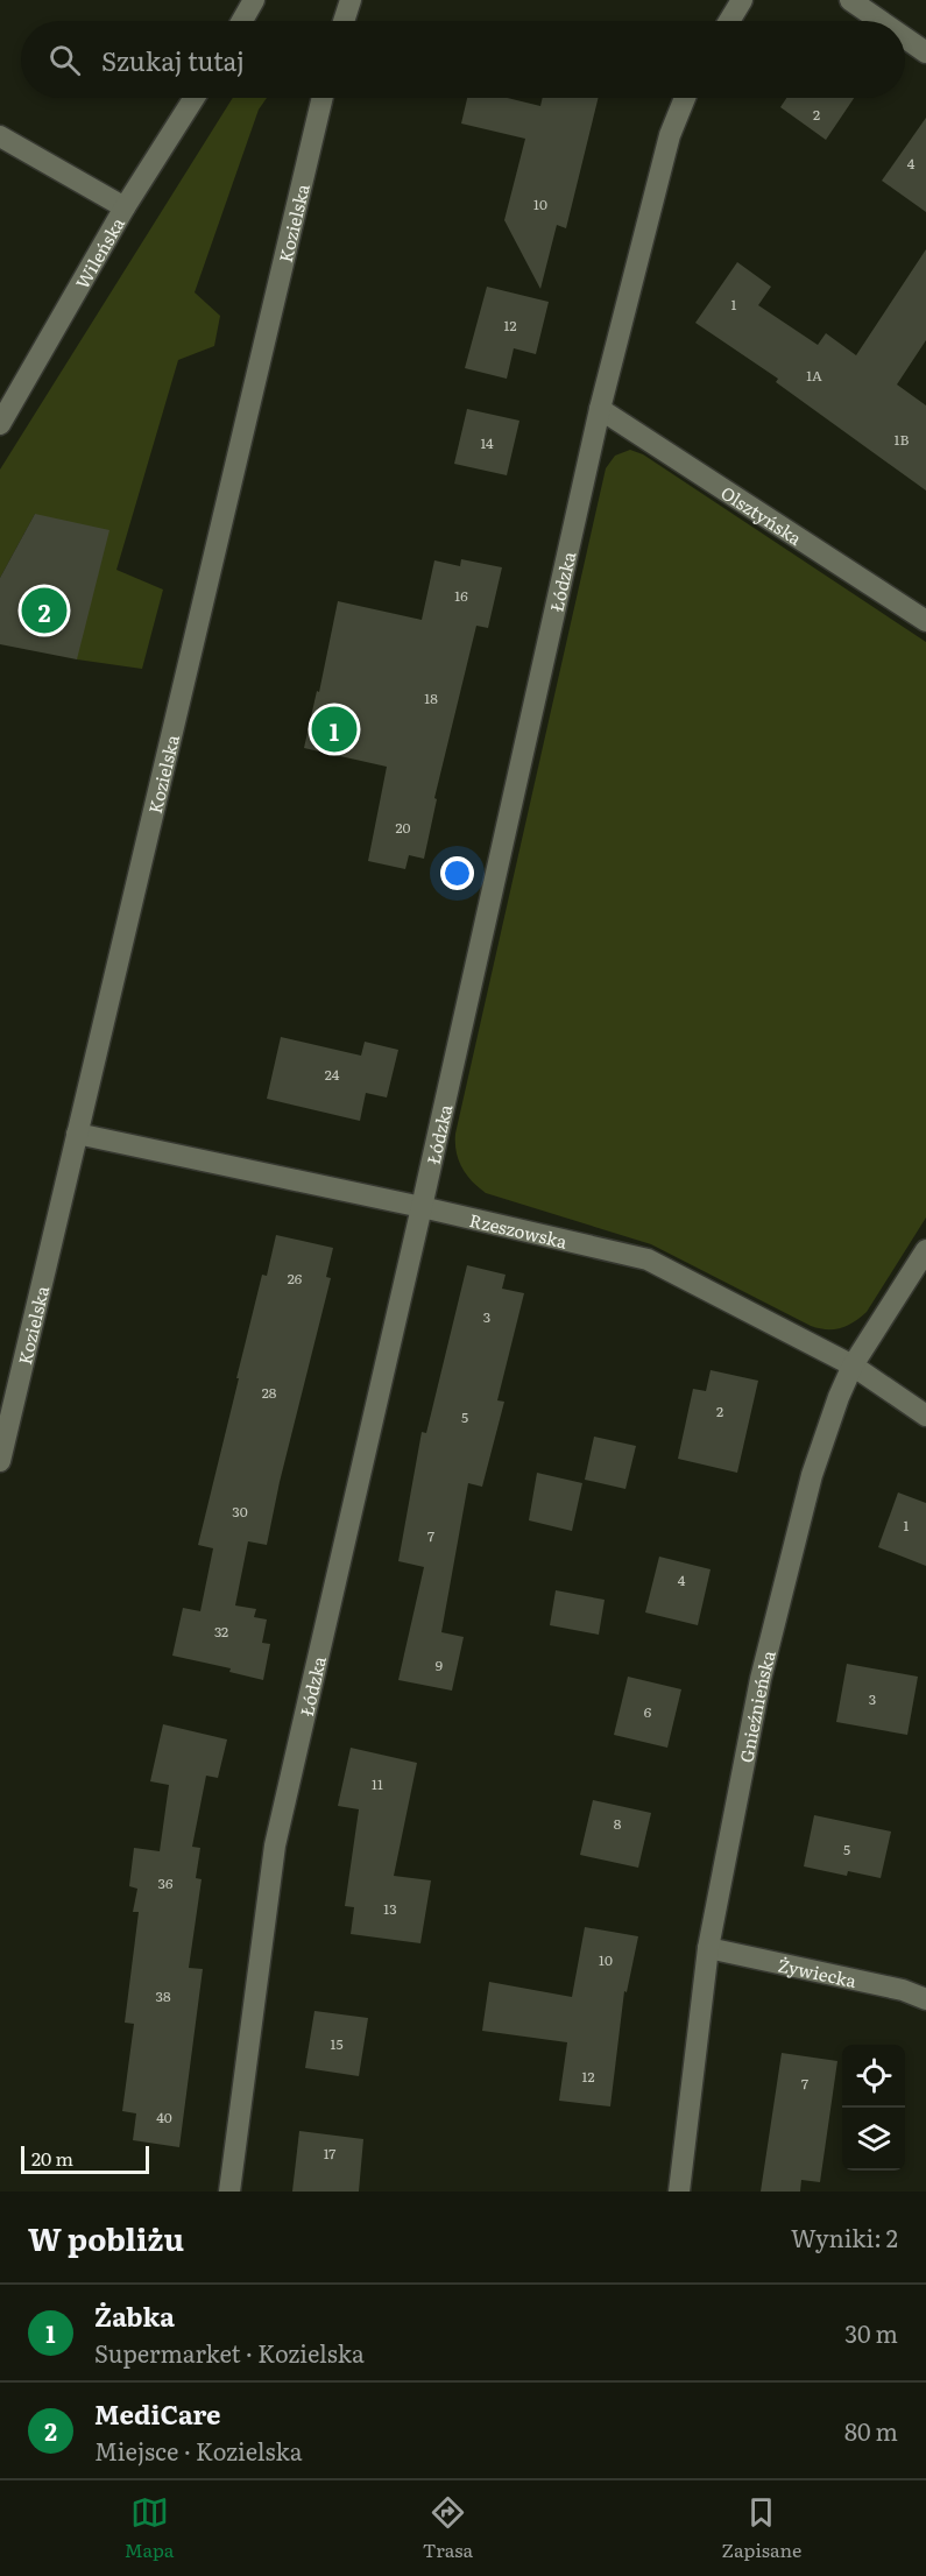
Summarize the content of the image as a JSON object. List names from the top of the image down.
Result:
{
  "streets": {
    "street": [
      "Kozielska",
      "Wileńska",
      "Olsztyńska",
      "Łódzka",
      "Rzeszowska",
      "Gnieźnieńska",
      "Żywiecka"
    ]
  },
  "crossings": [
    ["Kozielska", "Rzeszowska"],
    ["Olsztyńska", "Łódzka"],
    ["Łódzka", "Rzeszowska"],
    ["Rzeszowska", "Gnieźnieńska"],
    ["Gnieźnieńska", "Żywiecka"]
  ],
  "house_numbers": [
    "2",
    "4",
    "10",
    "1",
    "12",
    "1A",
    "1B",
    "14",
    "16",
    "18",
    "20",
    "24",
    "26",
    "3",
    "28",
    "2",
    "5",
    "30",
    "1",
    "7",
    "4",
    "32",
    "9",
    "3",
    "6",
    "11",
    "8",
    "5",
    "36",
    "13",
    "10",
    "38",
    "15",
    "12",
    "7",
    "40",
    "17"
  ],
  "scale_bar": "20 m",
  "page": {
    "search": "Szukaj tutaj",
    "pins": ["2", "1"],
    "scale": "20 m",
    "heading": ["W pobliżu", "Wyniki: 2"],
    "list": [
      {
        "mark": "1",
        "name": "Żabka",
        "note": "Supermarket · Kozielska",
        "value": "30 m"
      },
      {
        "mark": "2",
        "name": "MediCare",
        "note": "Miejsce · Kozielska",
        "value": "80 m"
      }
    ],
    "nav": ["Mapa", "Trasa", "Zapisane"]
  }
}
